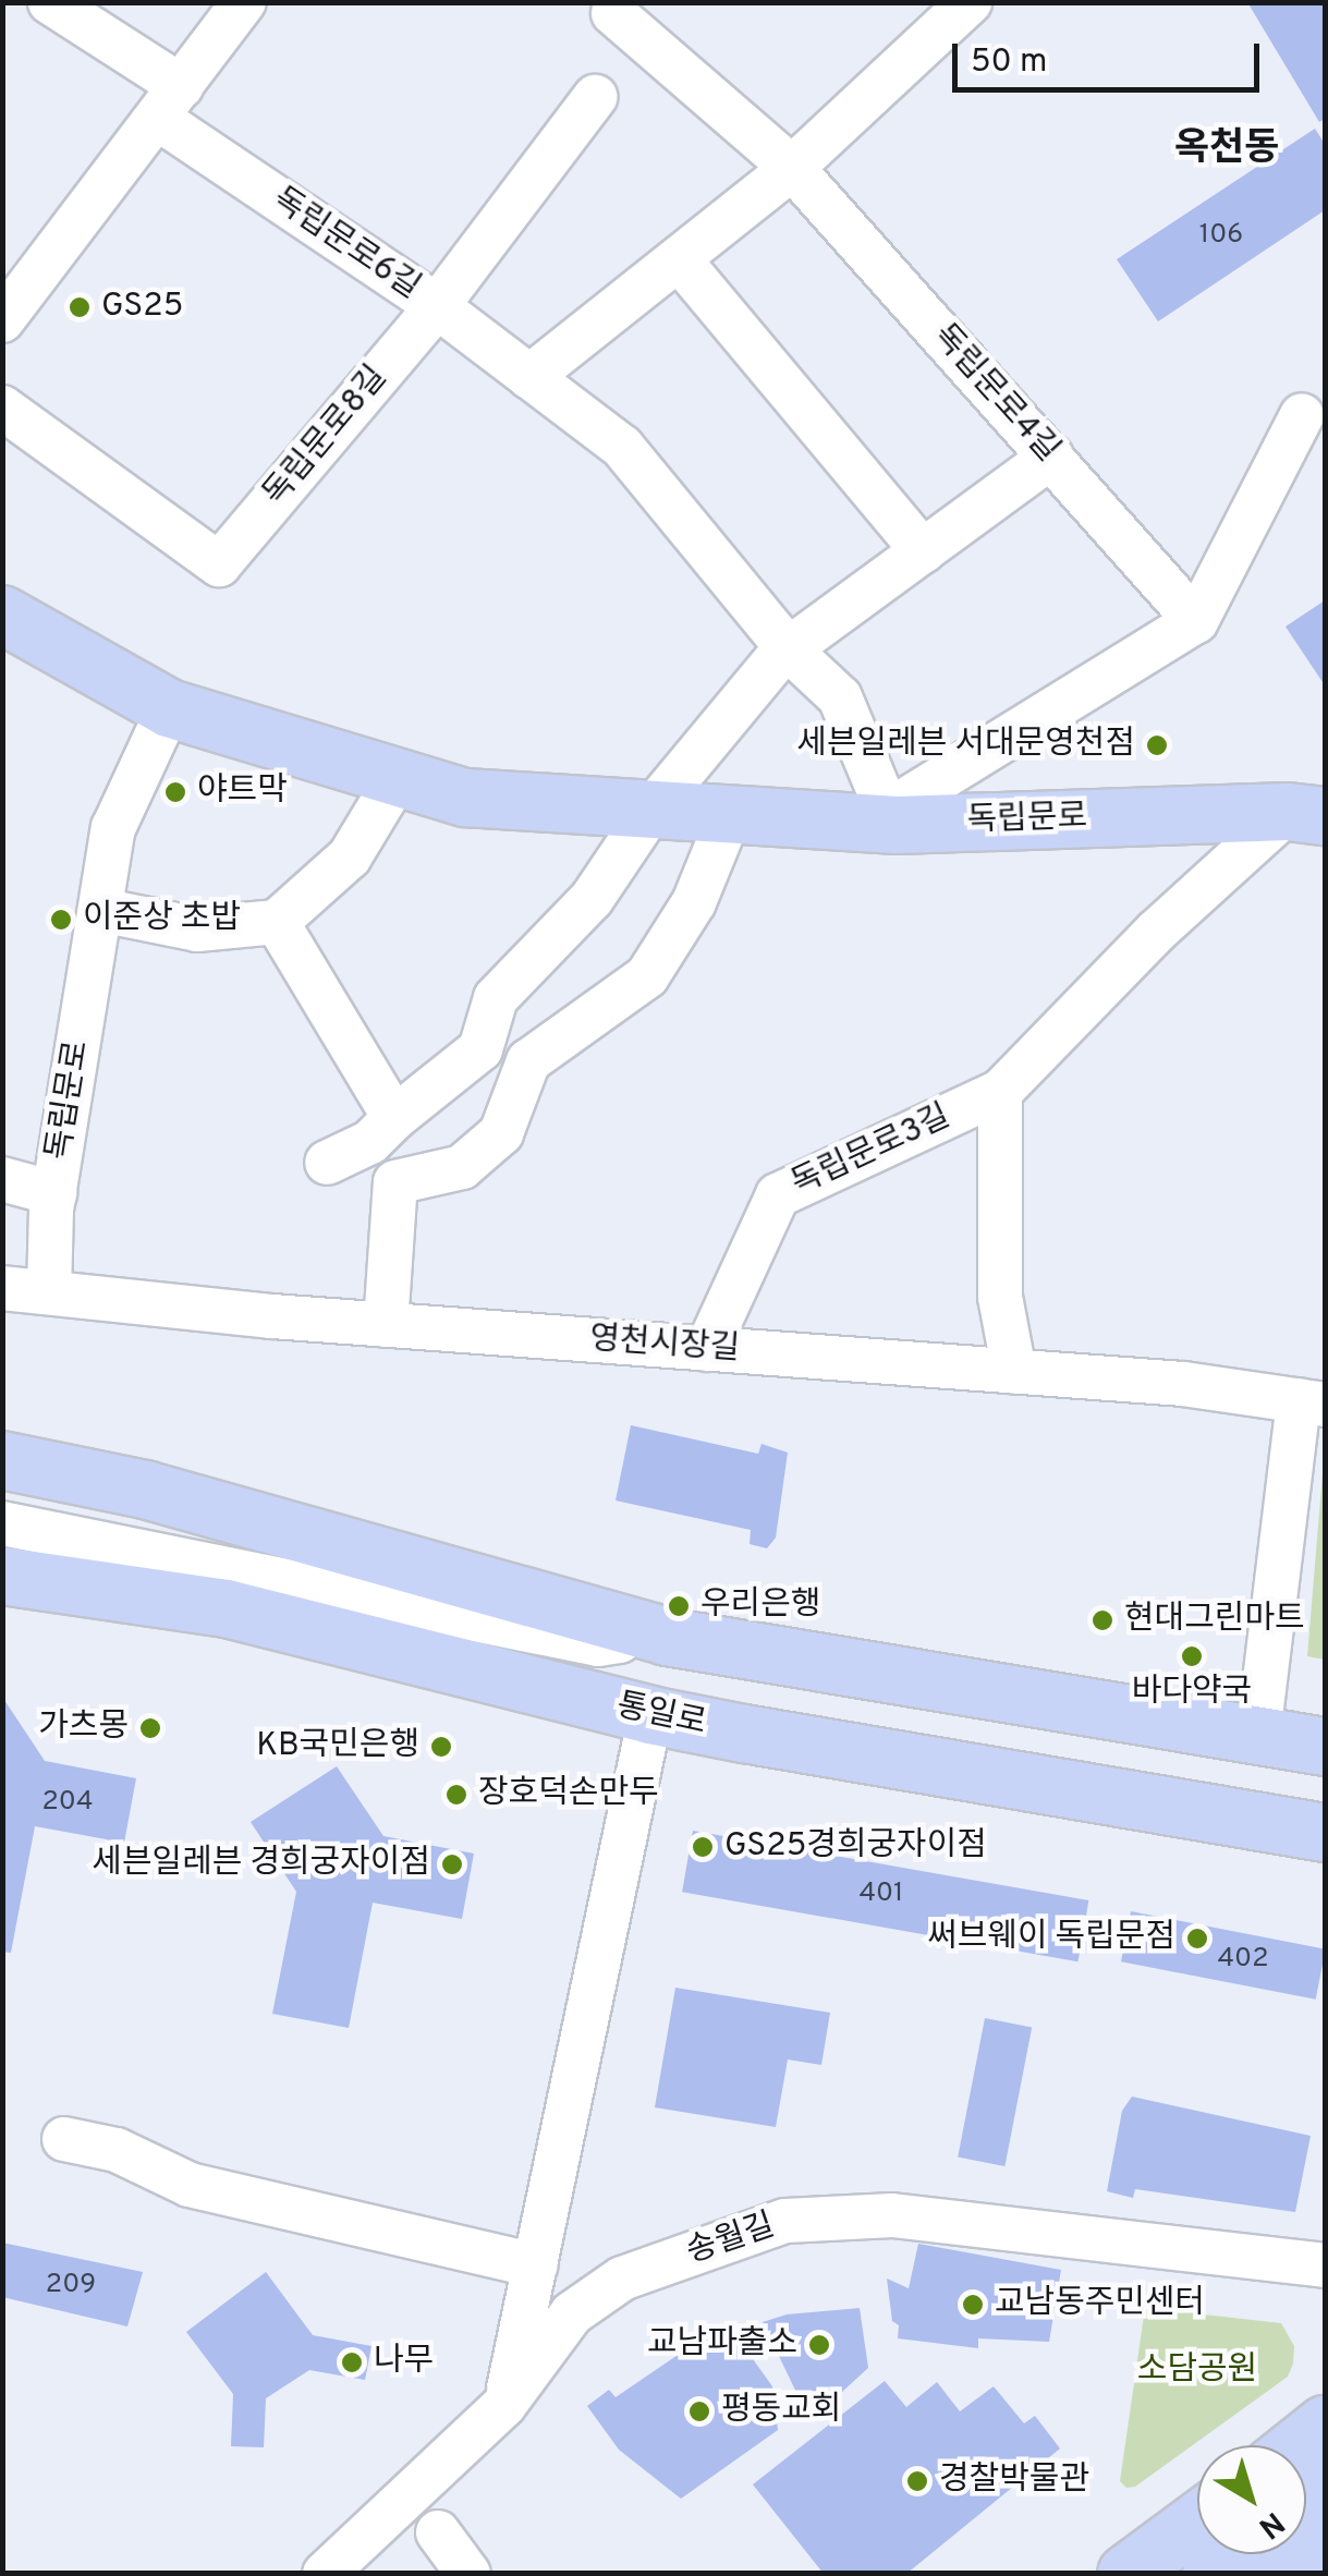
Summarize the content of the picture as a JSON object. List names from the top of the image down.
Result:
{
  "streets": {
    "main road": ["독립문로", "통일로"],
    "street": [
      "독립문로6길",
      "독립문로4길",
      "독립문로8길",
      "독립문로3길",
      "영천시장길",
      "송월길"
    ]
  },
  "crossings": [
    ["독립문로6길", "독립문로8길"],
    ["독립문로6길", "독립문로"],
    ["독립문로", "독립문로3길"],
    ["독립문로", "영천시장길"],
    ["독립문로3길", "영천시장길"]
  ],
  "districts": ["옥천동"],
  "parks": ["소담공원"],
  "places": [
    "GS25",
    "세븐일레븐 서대문영천점",
    "야트막",
    "이준상 초밥",
    "우리은행",
    "현대그린마트",
    "바다약국",
    "가츠몽",
    "KB국민은행",
    "장호덕손만두",
    "GS25경희궁자이점",
    "세븐일레븐 경희궁자이점",
    "써브웨이 독립문점",
    "교남동주민센터",
    "교남파출소",
    "나무",
    "평동교회",
    "경찰박물관"
  ],
  "house_numbers": [
    "106",
    "204",
    "401",
    "402",
    "209"
  ],
  "scale_bar": "50 m",
  "north": "bottom right"
}
